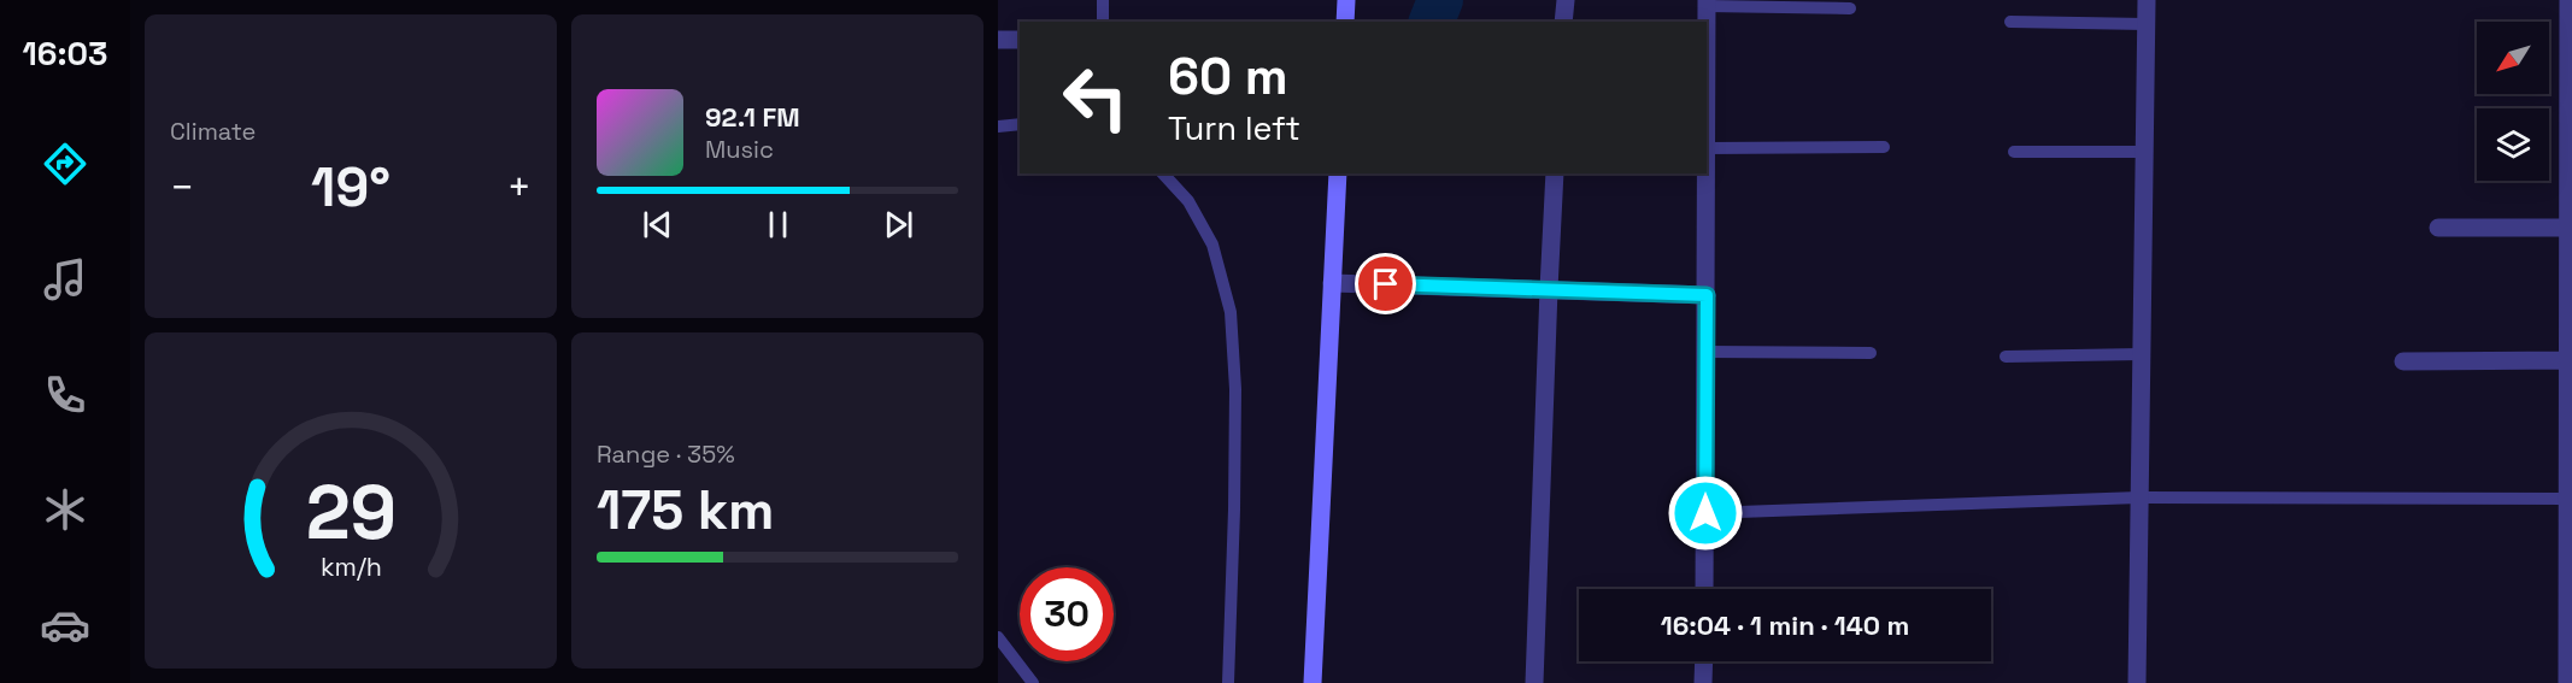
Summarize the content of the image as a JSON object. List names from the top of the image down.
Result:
{
  "north": "bottom left",
  "page": {
    "tabs": "16:03",
    "tile": [
      "Climate",
      ["Range · 35%", "175 km"]
    ],
    "turn": ["60 m", "Turn left"],
    "song": ["92.1 FM", "Music"],
    "heat": ["−", "19°", "+"],
    "limit": "30",
    "trip": "16:04 · 1 min · 140 m",
    "gauge": ["29", "km/h"]
  }
}
